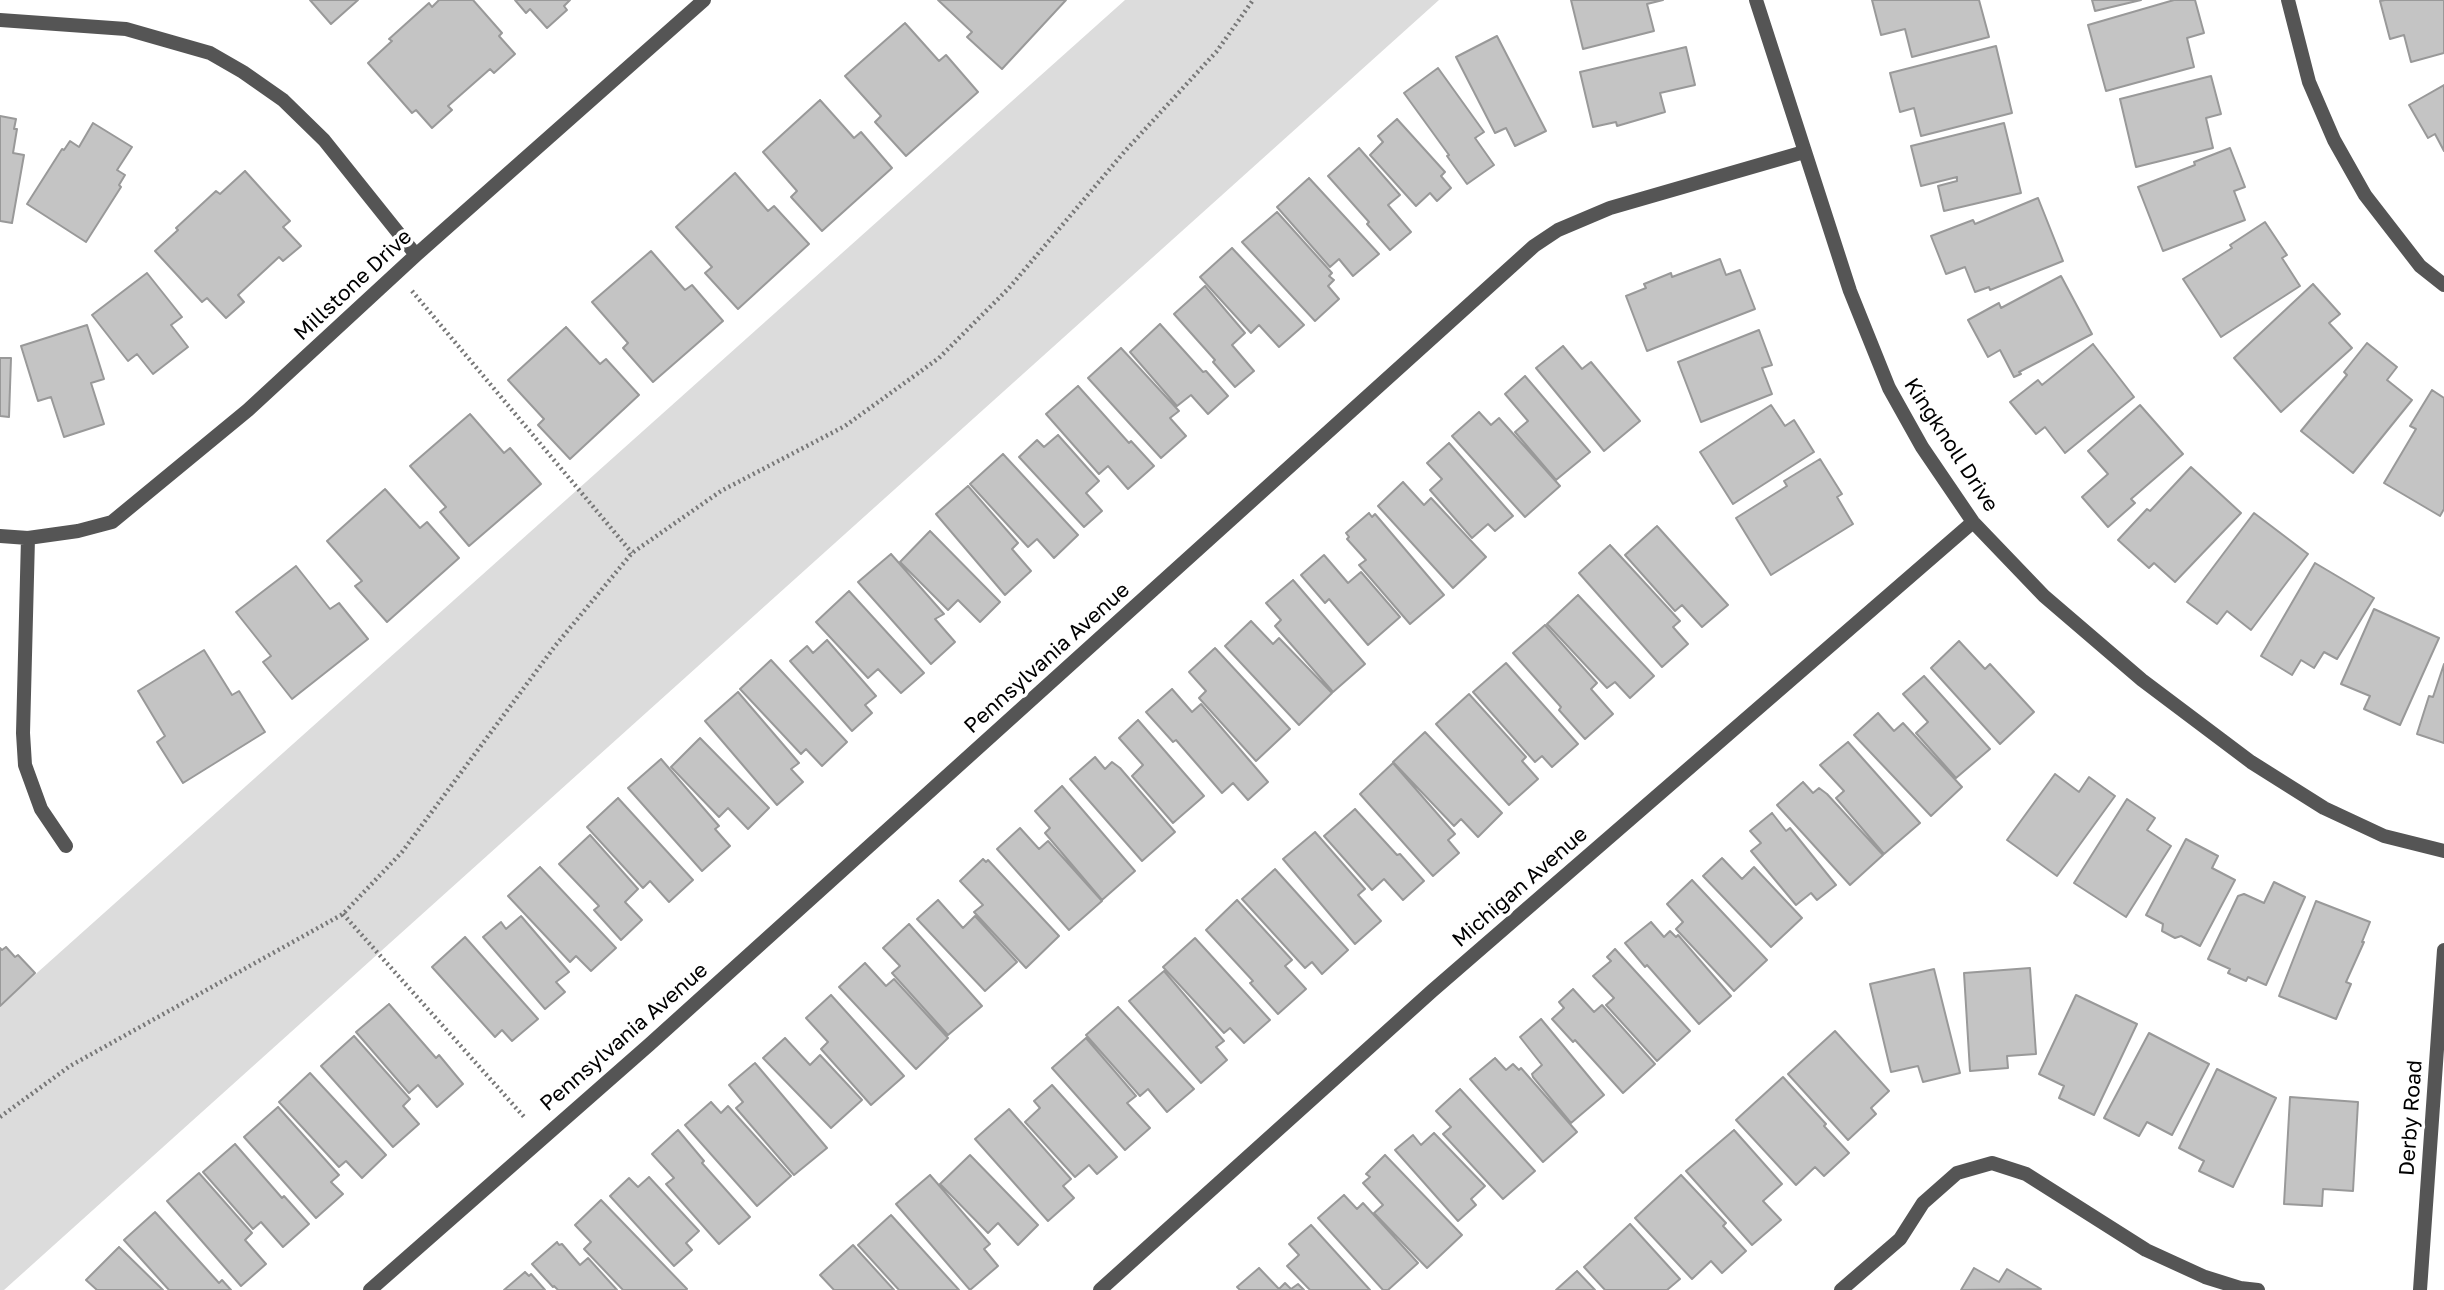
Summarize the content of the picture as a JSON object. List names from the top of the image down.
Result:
{
  "streets": {
    "street": [
      "Millstone Drive",
      "Kingknoll Drive",
      "Pennsylvania Avenue",
      "Michigan Avenue",
      "Derby Road"
    ]
  },
  "crossings": [
    ["Kingknoll Drive", "Pennsylvania Avenue"],
    ["Kingknoll Drive", "Michigan Avenue"]
  ]
}
